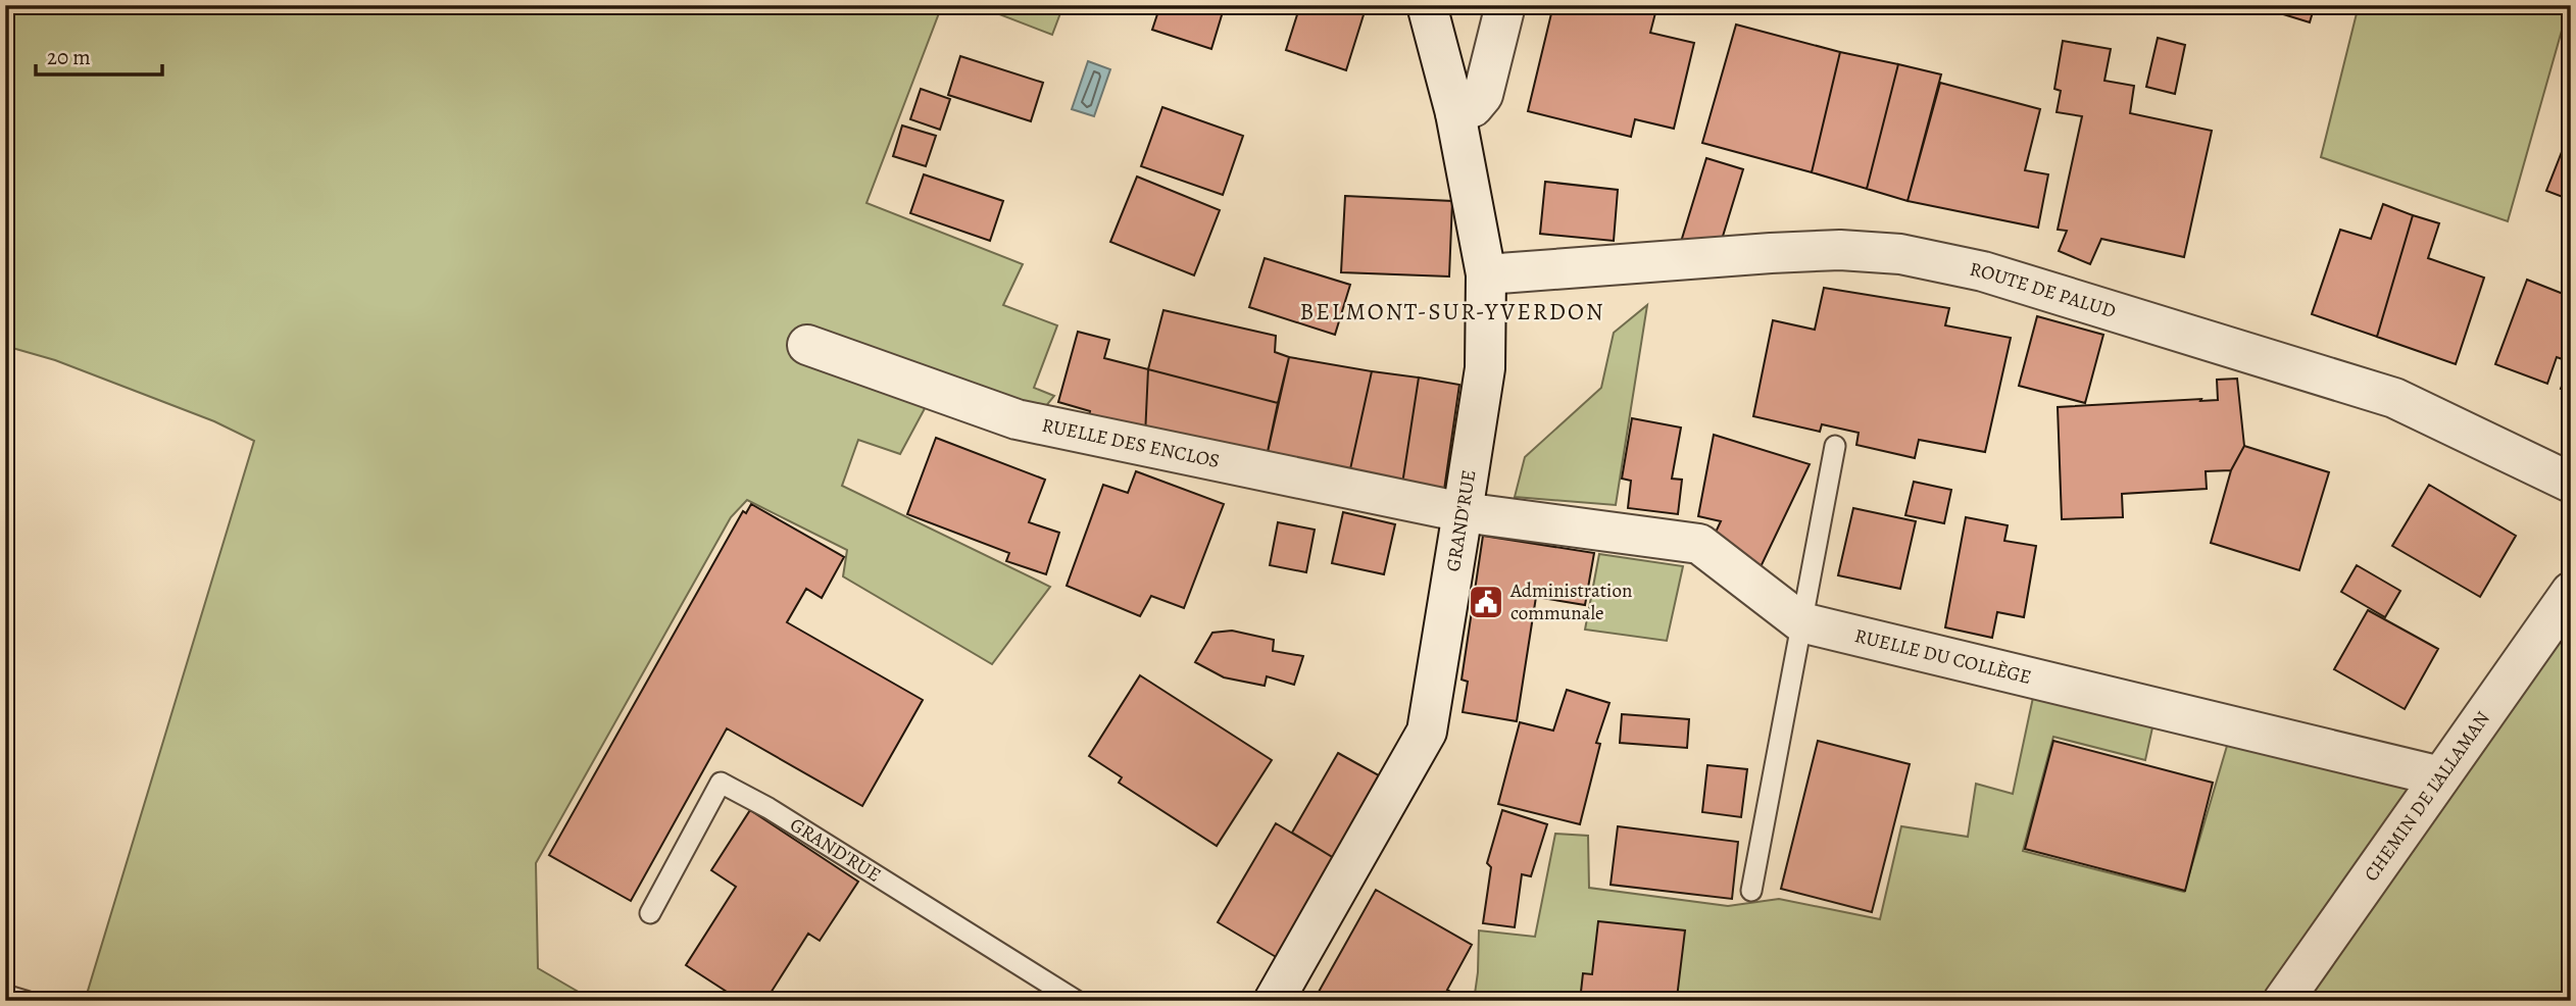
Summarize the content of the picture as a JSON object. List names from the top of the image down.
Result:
{
  "streets": {
    "street": [
      "ROUTE DE PALUD",
      "RUELLE DES ENCLOS",
      "GRAND'RUE",
      "RUELLE DU COLLÈGE",
      "CHEMIN DE L'ALLAMAN"
    ]
  },
  "crossings": [
    ["ROUTE DE PALUD", "GRAND'RUE"],
    ["RUELLE DES ENCLOS", "GRAND'RUE"],
    ["RUELLE DES ENCLOS", "RUELLE DU COLLÈGE"],
    ["GRAND'RUE", "RUELLE DU COLLÈGE"],
    ["RUELLE DU COLLÈGE", "CHEMIN DE L'ALLAMAN"]
  ],
  "districts": ["BELMONT-SUR-YVERDON"],
  "places": {
    "public building": ["Administration communale"]
  },
  "scale_bar": "20 m"
}
